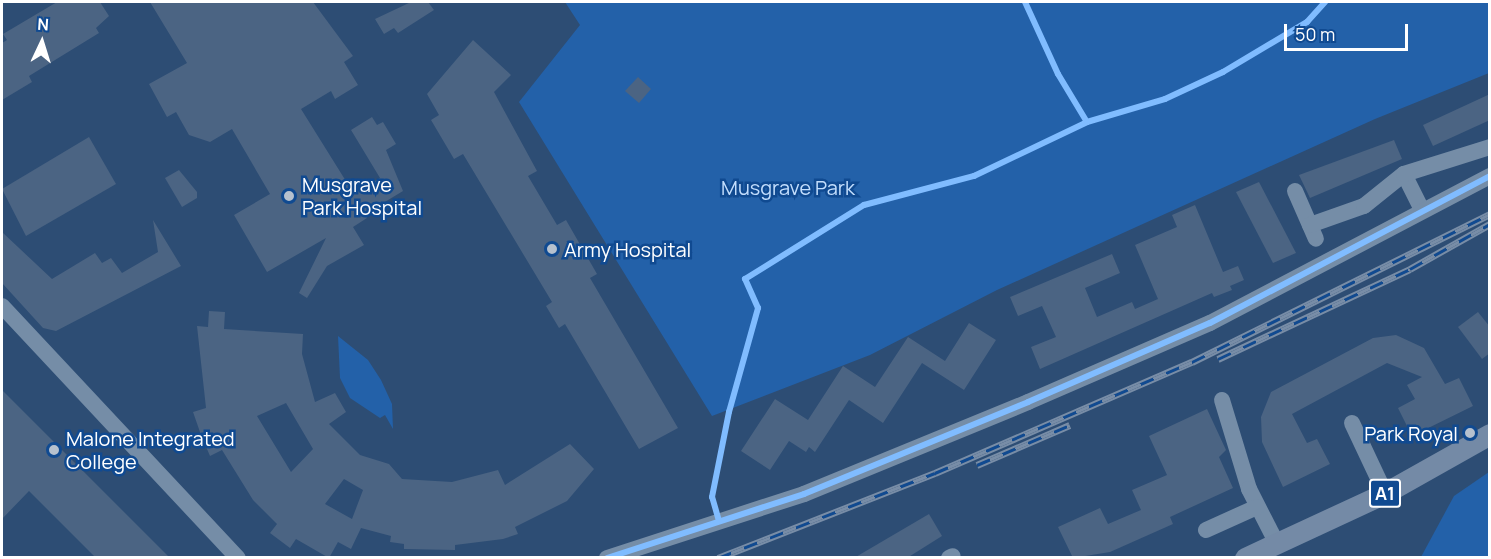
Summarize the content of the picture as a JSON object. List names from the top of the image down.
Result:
{
  "streets": {
    "main road": ["A1"]
  },
  "parks": ["Musgrave Park"],
  "places": [
    "Musgrave Park Hospital",
    "Army Hospital",
    "Park Royal",
    "Malone Integrated College"
  ],
  "scale_bar": "50 m",
  "north": "top"
}
